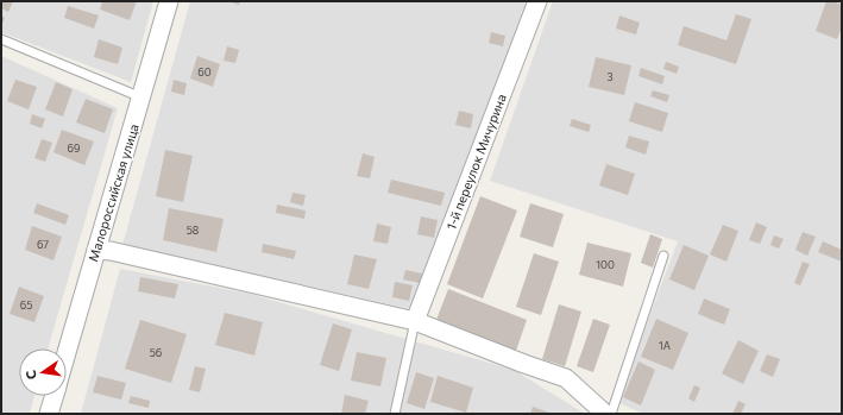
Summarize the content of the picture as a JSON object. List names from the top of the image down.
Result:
{
  "streets": {
    "street": ["1-й переулок Мичурина", "Малороссийская улица"]
  },
  "house_numbers": [
    "60",
    "3",
    "69",
    "58",
    "67",
    "100",
    "65",
    "1А",
    "56"
  ],
  "north": "left"
}
